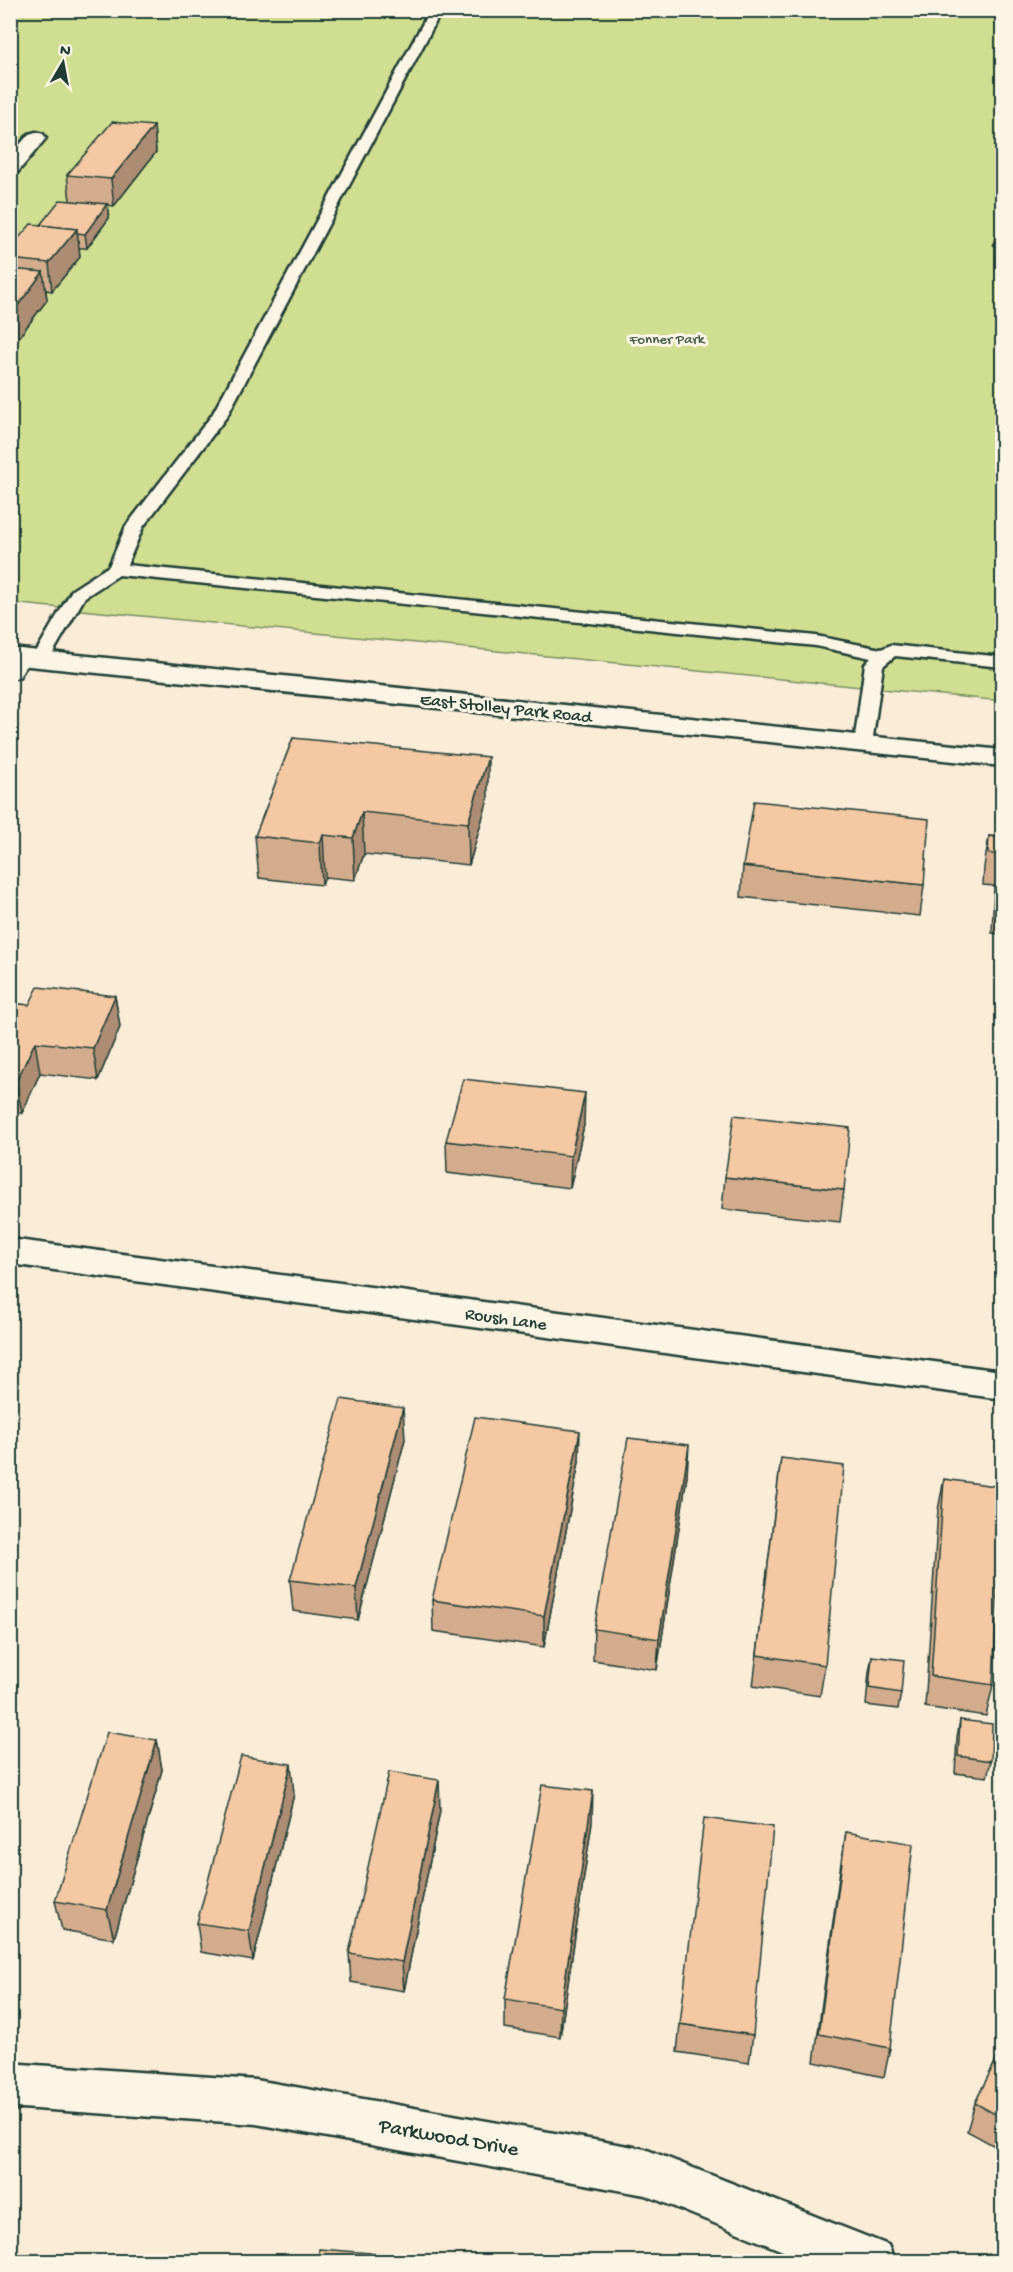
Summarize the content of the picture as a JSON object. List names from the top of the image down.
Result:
{
  "streets": {
    "street": ["East Stolley Park Road", "Roush Lane", "Parkwood Drive"]
  },
  "parks": ["Fonner Park"],
  "north": "top"
}
